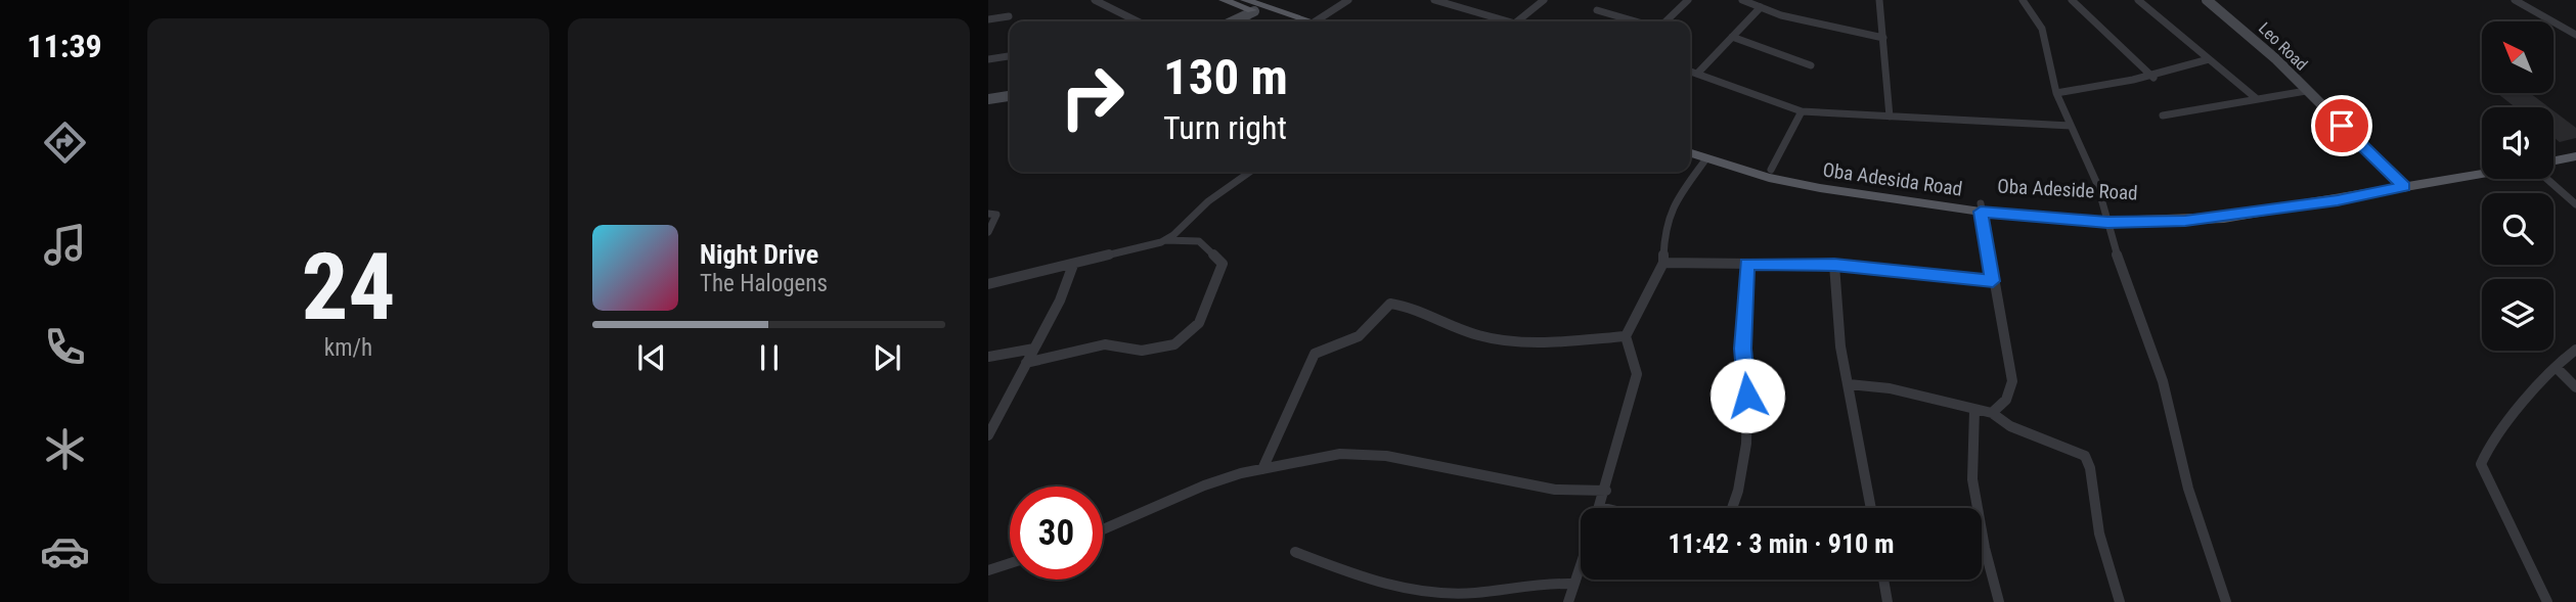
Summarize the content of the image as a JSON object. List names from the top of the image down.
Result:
{
  "streets": {
    "main road": ["Oba Adesida Road", "Oba Adeside Road"],
    "street": ["Leo Road"]
  },
  "crossings": [
    ["Leo Road", "Oba Adesida Road"],
    ["Oba Adesida Road", "Oba Adeside Road"]
  ],
  "north": "top left",
  "page": {
    "tabs": "11:39",
    "tile": ["24", "km/h"],
    "turn": ["130 m", "Turn right"],
    "song": ["Night Drive", "The Halogens"],
    "limit": "30",
    "trip": "11:42 · 3 min · 910 m"
  }
}
